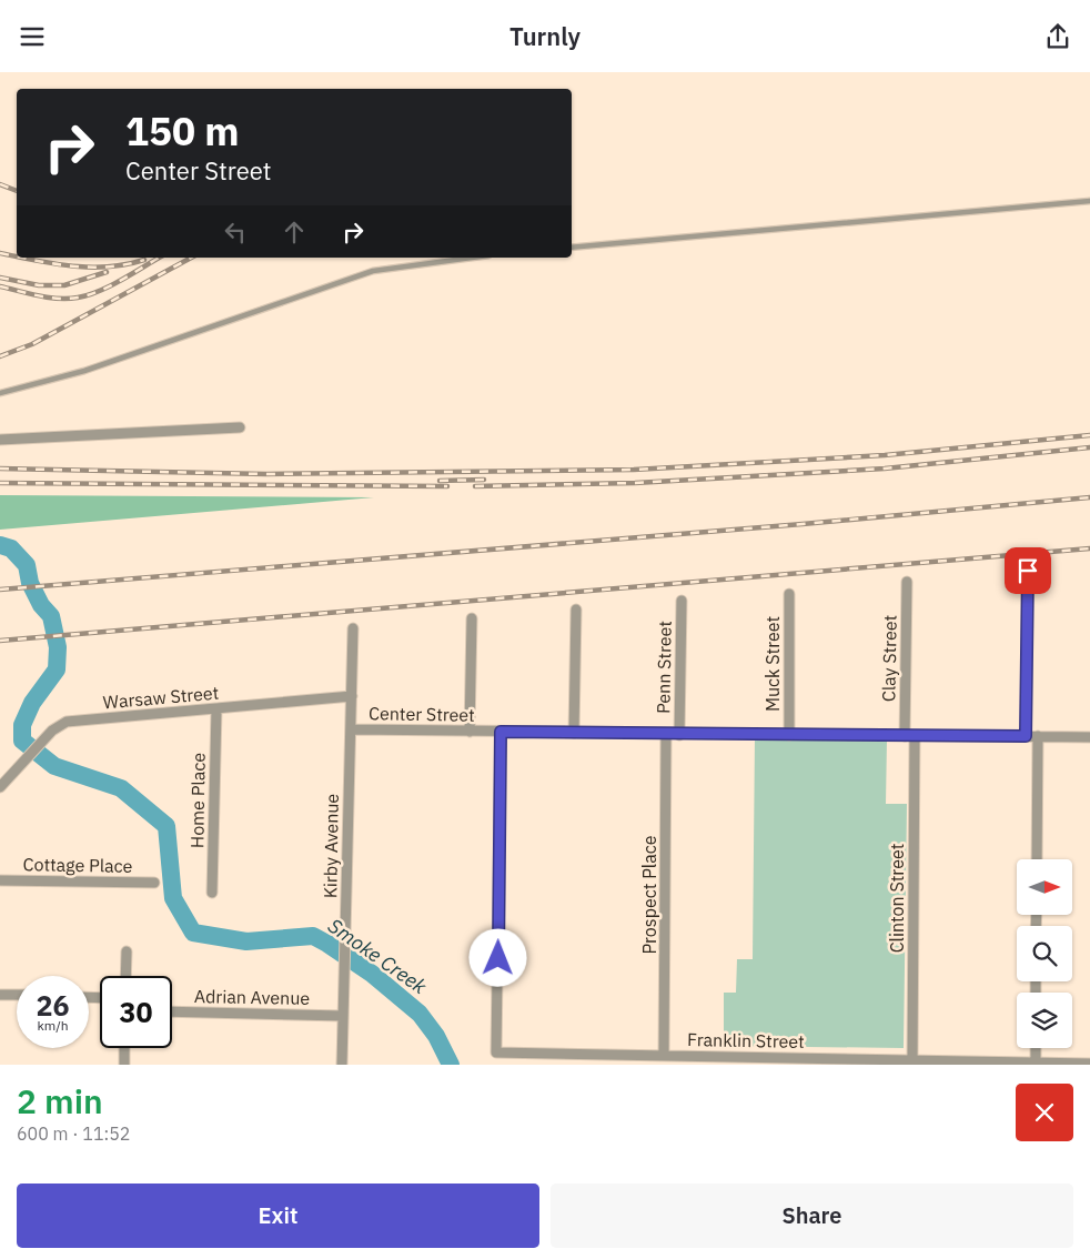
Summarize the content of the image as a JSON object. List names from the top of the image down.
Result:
{
  "streets": {
    "street": [
      "Clay Street",
      "Muck Street",
      "Penn Street",
      "Warsaw Street",
      "Center Street",
      "Home Place",
      "Kirby Avenue",
      "Cottage Place",
      "Prospect Place",
      "Clinton Street",
      "Adrian Avenue",
      "Franklin Street"
    ]
  },
  "crossings": [
    ["Clay Street", "Center Street"],
    ["Clay Street", "Clinton Street"],
    ["Muck Street", "Center Street"],
    ["Penn Street", "Center Street"],
    ["Warsaw Street", "Home Place"],
    ["Warsaw Street", "Kirby Avenue"],
    ["Center Street", "Kirby Avenue"],
    ["Center Street", "Prospect Place"],
    ["Center Street", "Clinton Street"],
    ["Center Street", "Franklin Street"],
    ["Kirby Avenue", "Adrian Avenue"],
    ["Prospect Place", "Franklin Street"],
    ["Clinton Street", "Franklin Street"]
  ],
  "water": ["Smoke Creek"],
  "north": "right",
  "page": {
    "header": "Turnly",
    "turn": ["150 m", "Center Street"],
    "speed": "26 km/h",
    "limit": "30",
    "heading": ["2 min", "600 m · 11:52"],
    "buttons": ["Exit", "Share"]
  }
}
